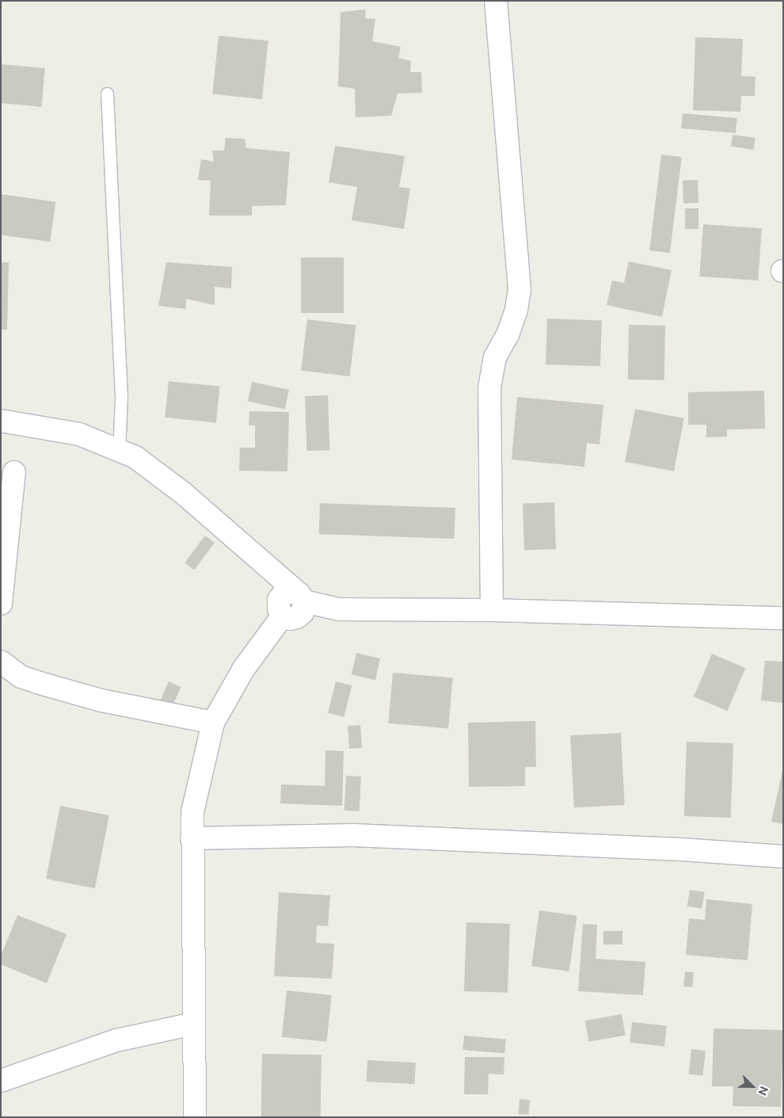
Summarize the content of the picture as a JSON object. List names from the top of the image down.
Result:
{
  "north": "bottom right"
}
